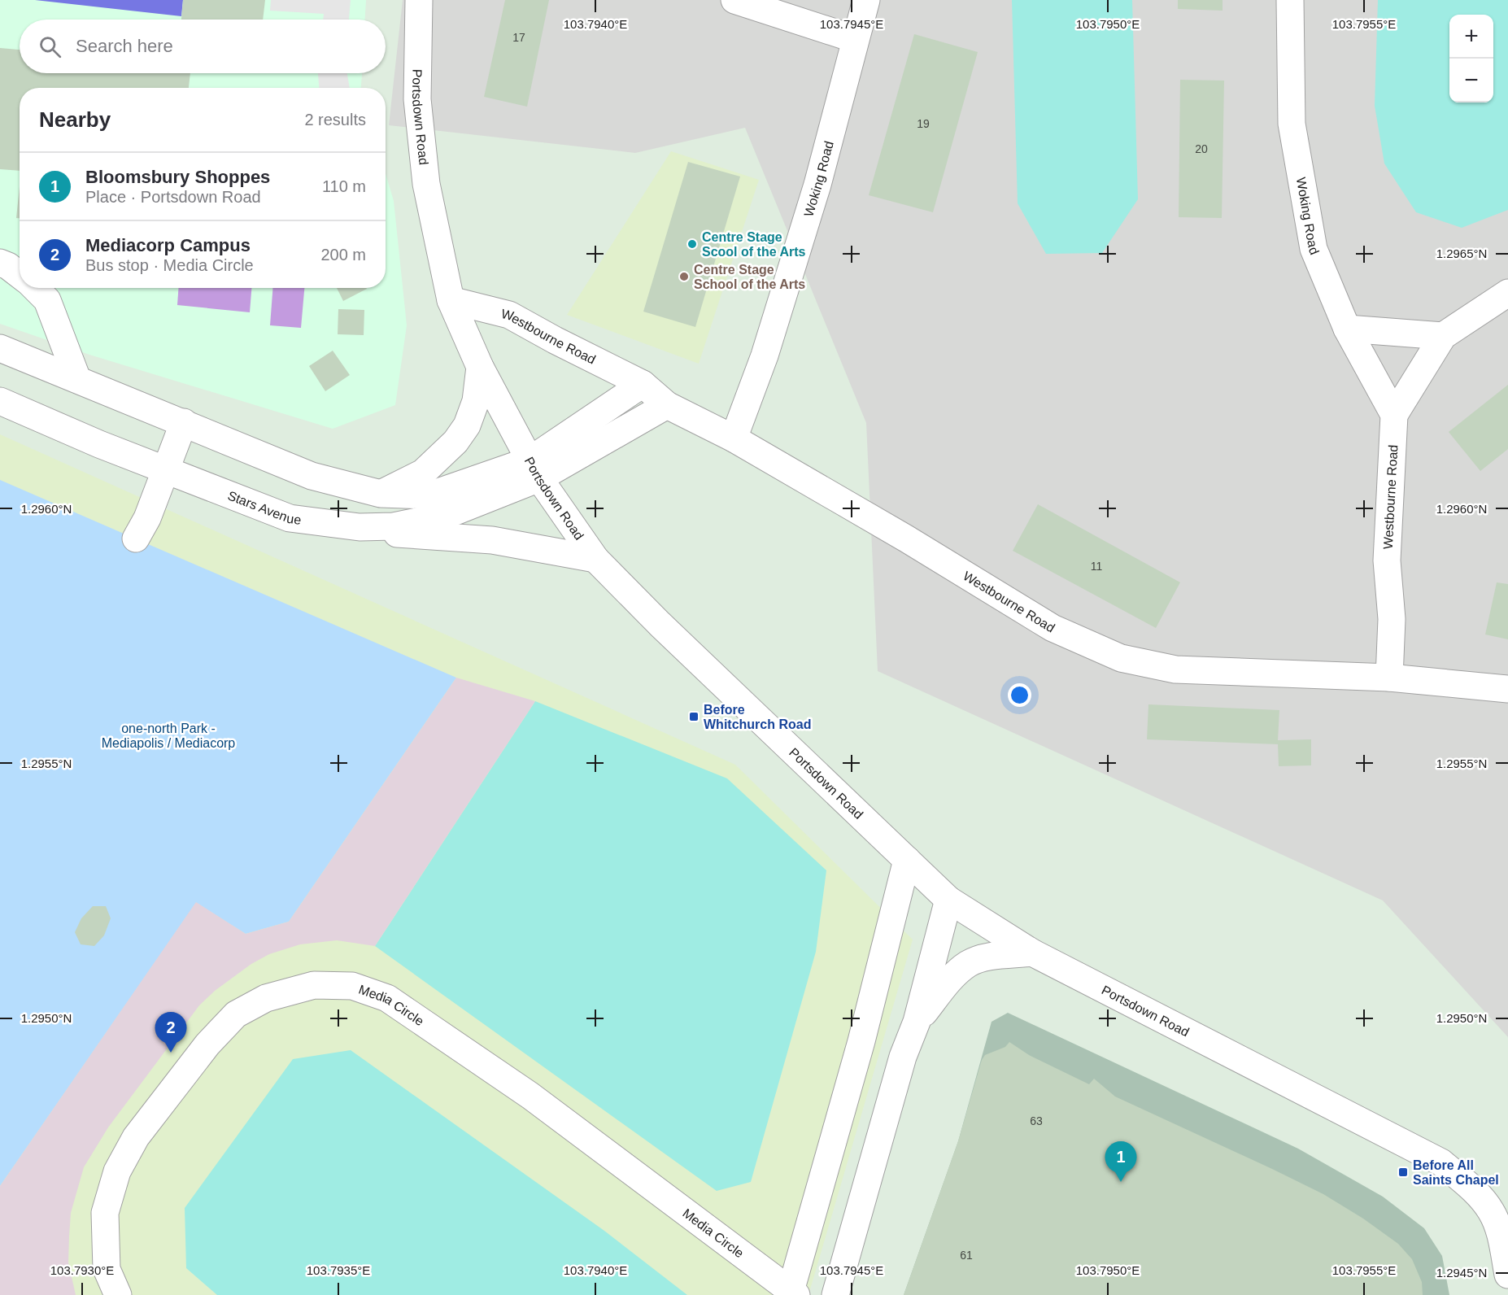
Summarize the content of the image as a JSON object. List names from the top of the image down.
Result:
{
  "streets": {
    "street": [
      "Portsdown Road",
      "Woking Road",
      "Westbourne Road",
      "Stars Avenue",
      "Media Circle"
    ]
  },
  "crossings": [
    ["Portsdown Road", "Westbourne Road"],
    ["Portsdown Road", "Stars Avenue"],
    ["Portsdown Road", "Media Circle"],
    ["Woking Road", "Westbourne Road"]
  ],
  "parks": ["one-north Park - Mediapolis / Mediacorp"],
  "places": {
    "other": ["Centre Stage Scool of the Arts", "Centre Stage School of the Arts"],
    "transit": ["Before Whitchurch Road", "Before All Saints Chapel"]
  },
  "house_numbers": [
    "17",
    "19",
    "20",
    "11",
    "63",
    "61"
  ],
  "page": {
    "map_buttons": ["+", "−"],
    "search": "Search here",
    "heading": ["Nearby", "2 results"],
    "list": [
      {
        "mark": "1",
        "name": "Bloomsbury Shoppes",
        "note": "Place · Portsdown Road",
        "value": "110 m"
      },
      {
        "mark": "2",
        "name": "Mediacorp Campus",
        "note": "Bus stop · Media Circle",
        "value": "200 m"
      }
    ],
    "pins": ["2", "1"]
  },
  "coordinates": [
    "103.7940°E",
    "103.7945°E",
    "103.7950°E",
    "103.7955°E",
    "1.2965°N",
    "1.2960°N",
    "1.2955°N",
    "1.2950°N",
    "103.7930°E",
    "103.7935°E",
    "1.2945°N"
  ]
}
